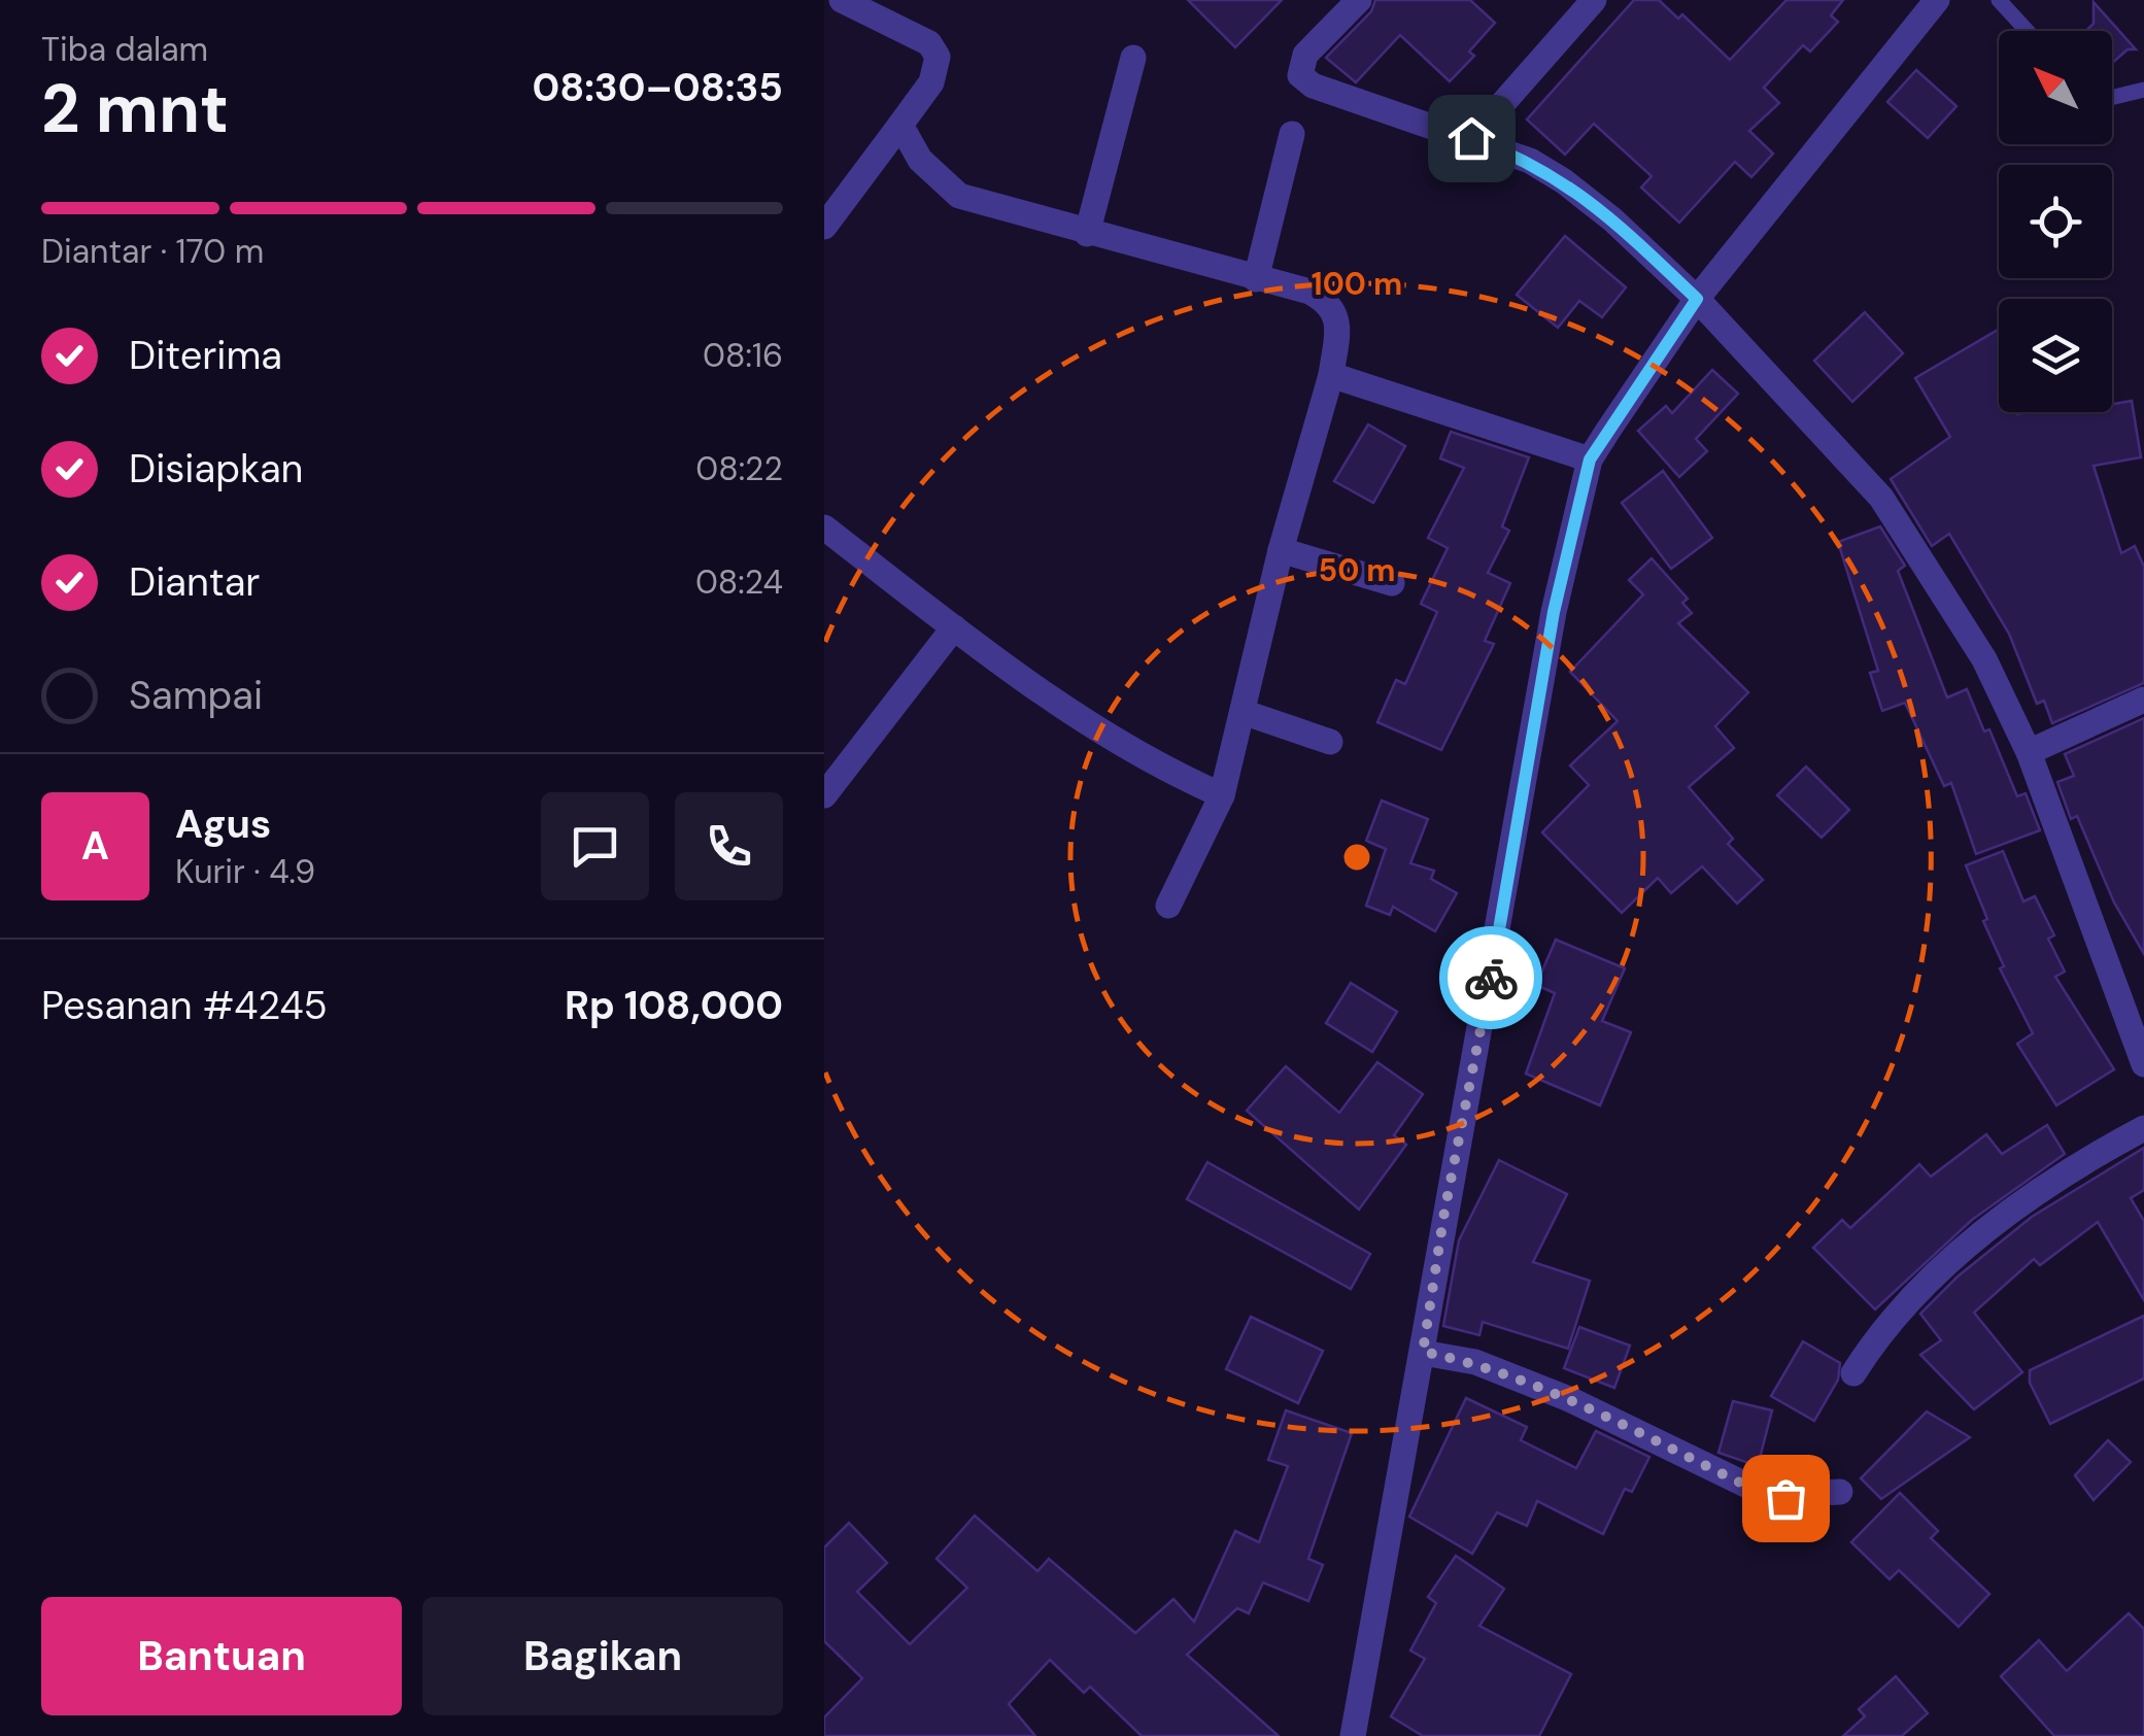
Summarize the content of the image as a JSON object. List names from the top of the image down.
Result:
{
  "north": "top left",
  "page": {
    "heading": ["2 mnt", "Tiba dalam", "08:30–08:35"],
    "panel": [
      "Agus",
      "Kurir · 4.9",
      "Pesanan #4245",
      "Rp 108,000"
    ],
    "bar": "Diantar · 170 m",
    "list": [
      ["Diterima", "08:16"],
      ["Disiapkan", "08:22"],
      ["Diantar", "08:24"],
      "Sampai"
    ],
    "round": "A",
    "buttons": ["Bantuan", "Bagikan"]
  },
  "rings": ["100 m", "50 m"]
}
